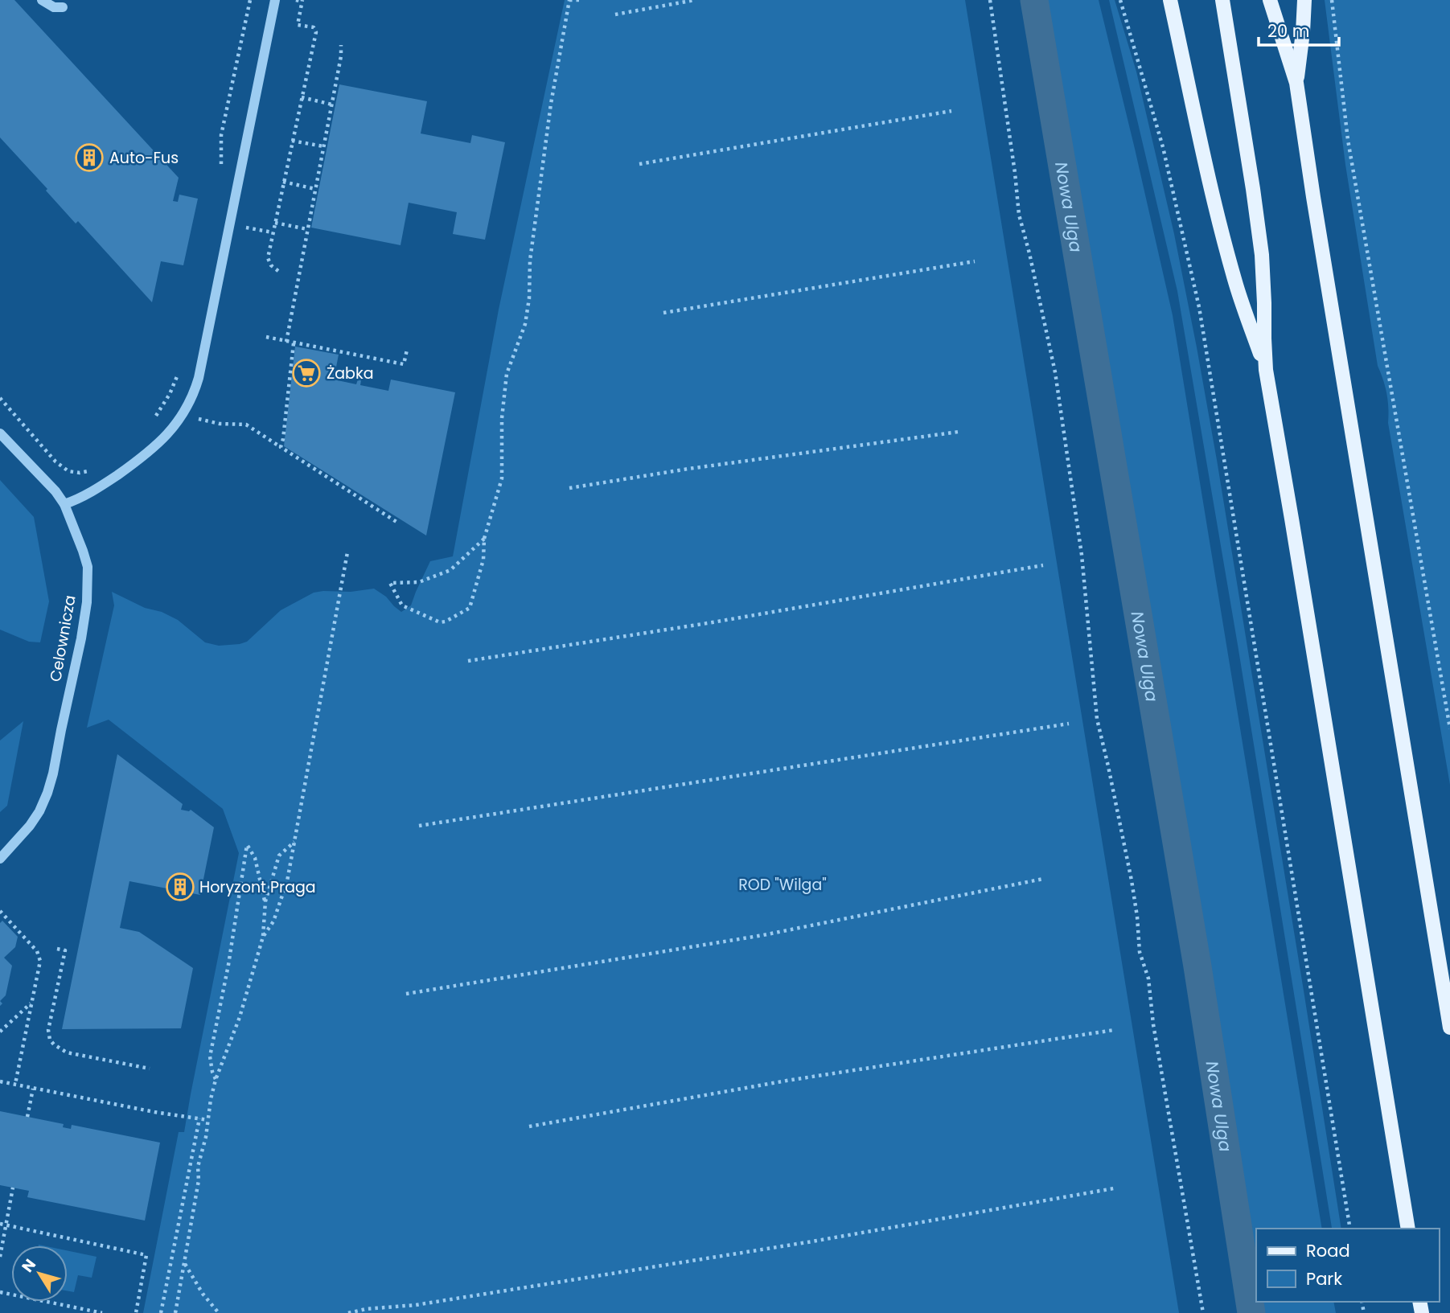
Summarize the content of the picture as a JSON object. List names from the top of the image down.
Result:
{
  "streets": {
    "street": ["Celownicza"]
  },
  "water": ["Nowa Ulga"],
  "parks": ["ROD \"Wilga\""],
  "places": {
    "building": ["Auto-Fus", "Horyzont Praga"],
    "supermarket": ["Żabka"]
  },
  "legend": ["Road", "Park"],
  "scale_bar": "20 m",
  "north": "top left"
}
